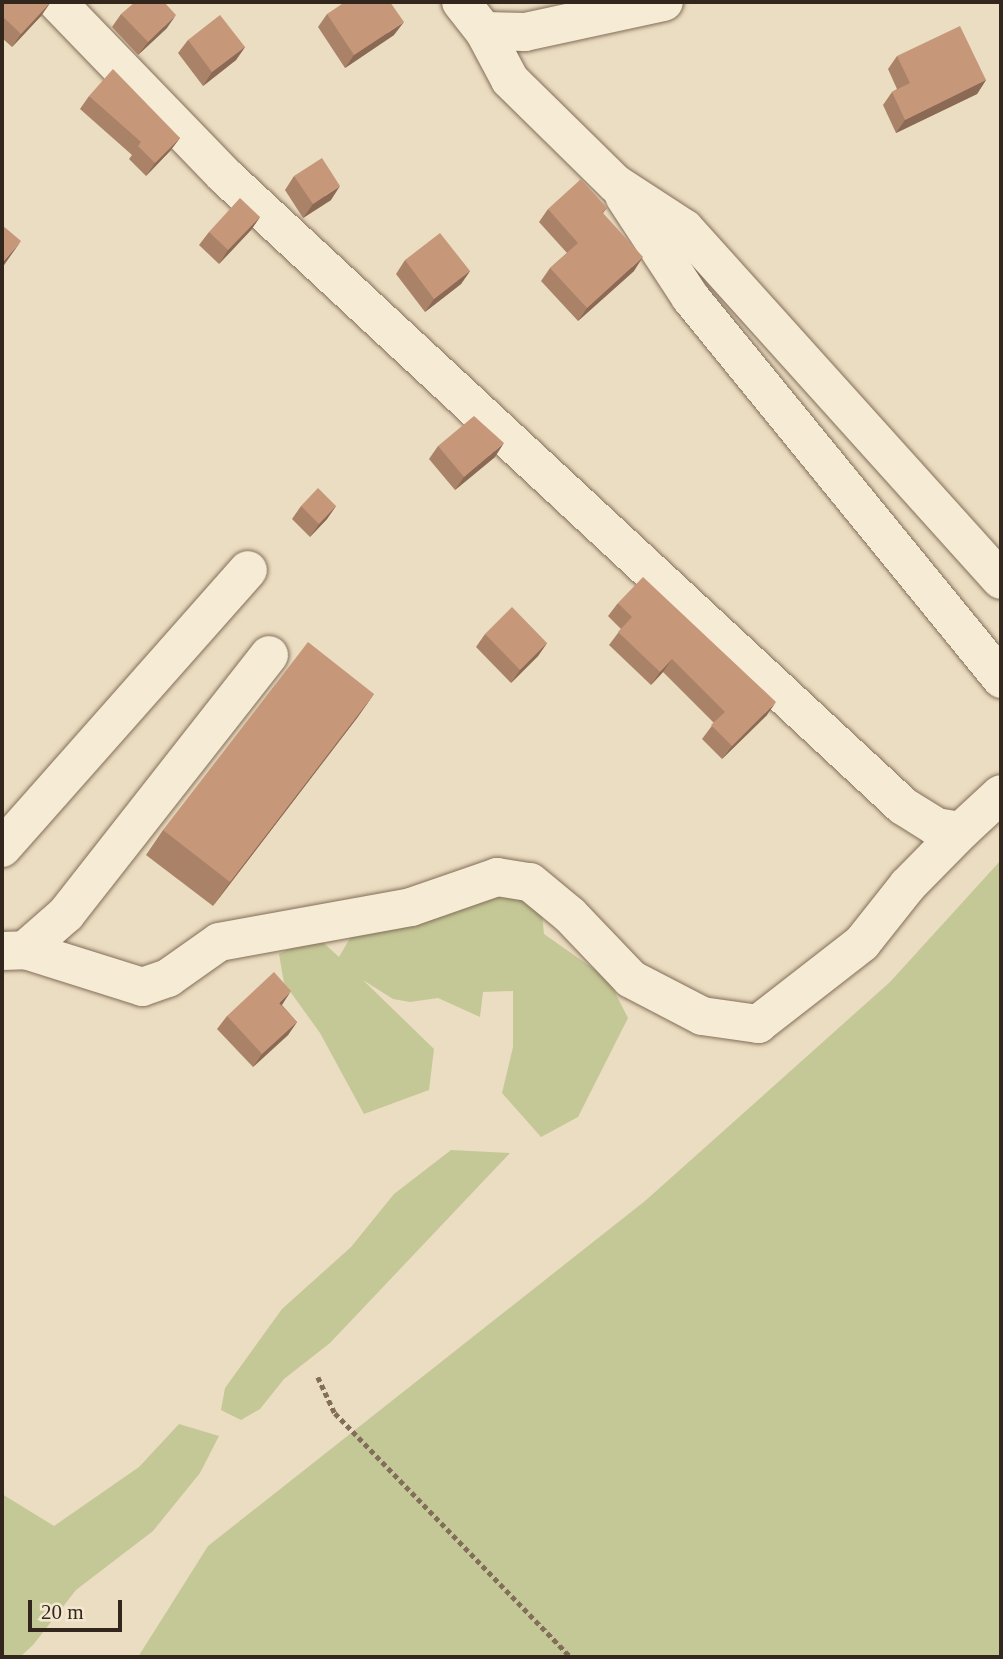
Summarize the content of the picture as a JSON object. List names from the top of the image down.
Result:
{
  "scale_bar": "20 m"
}
